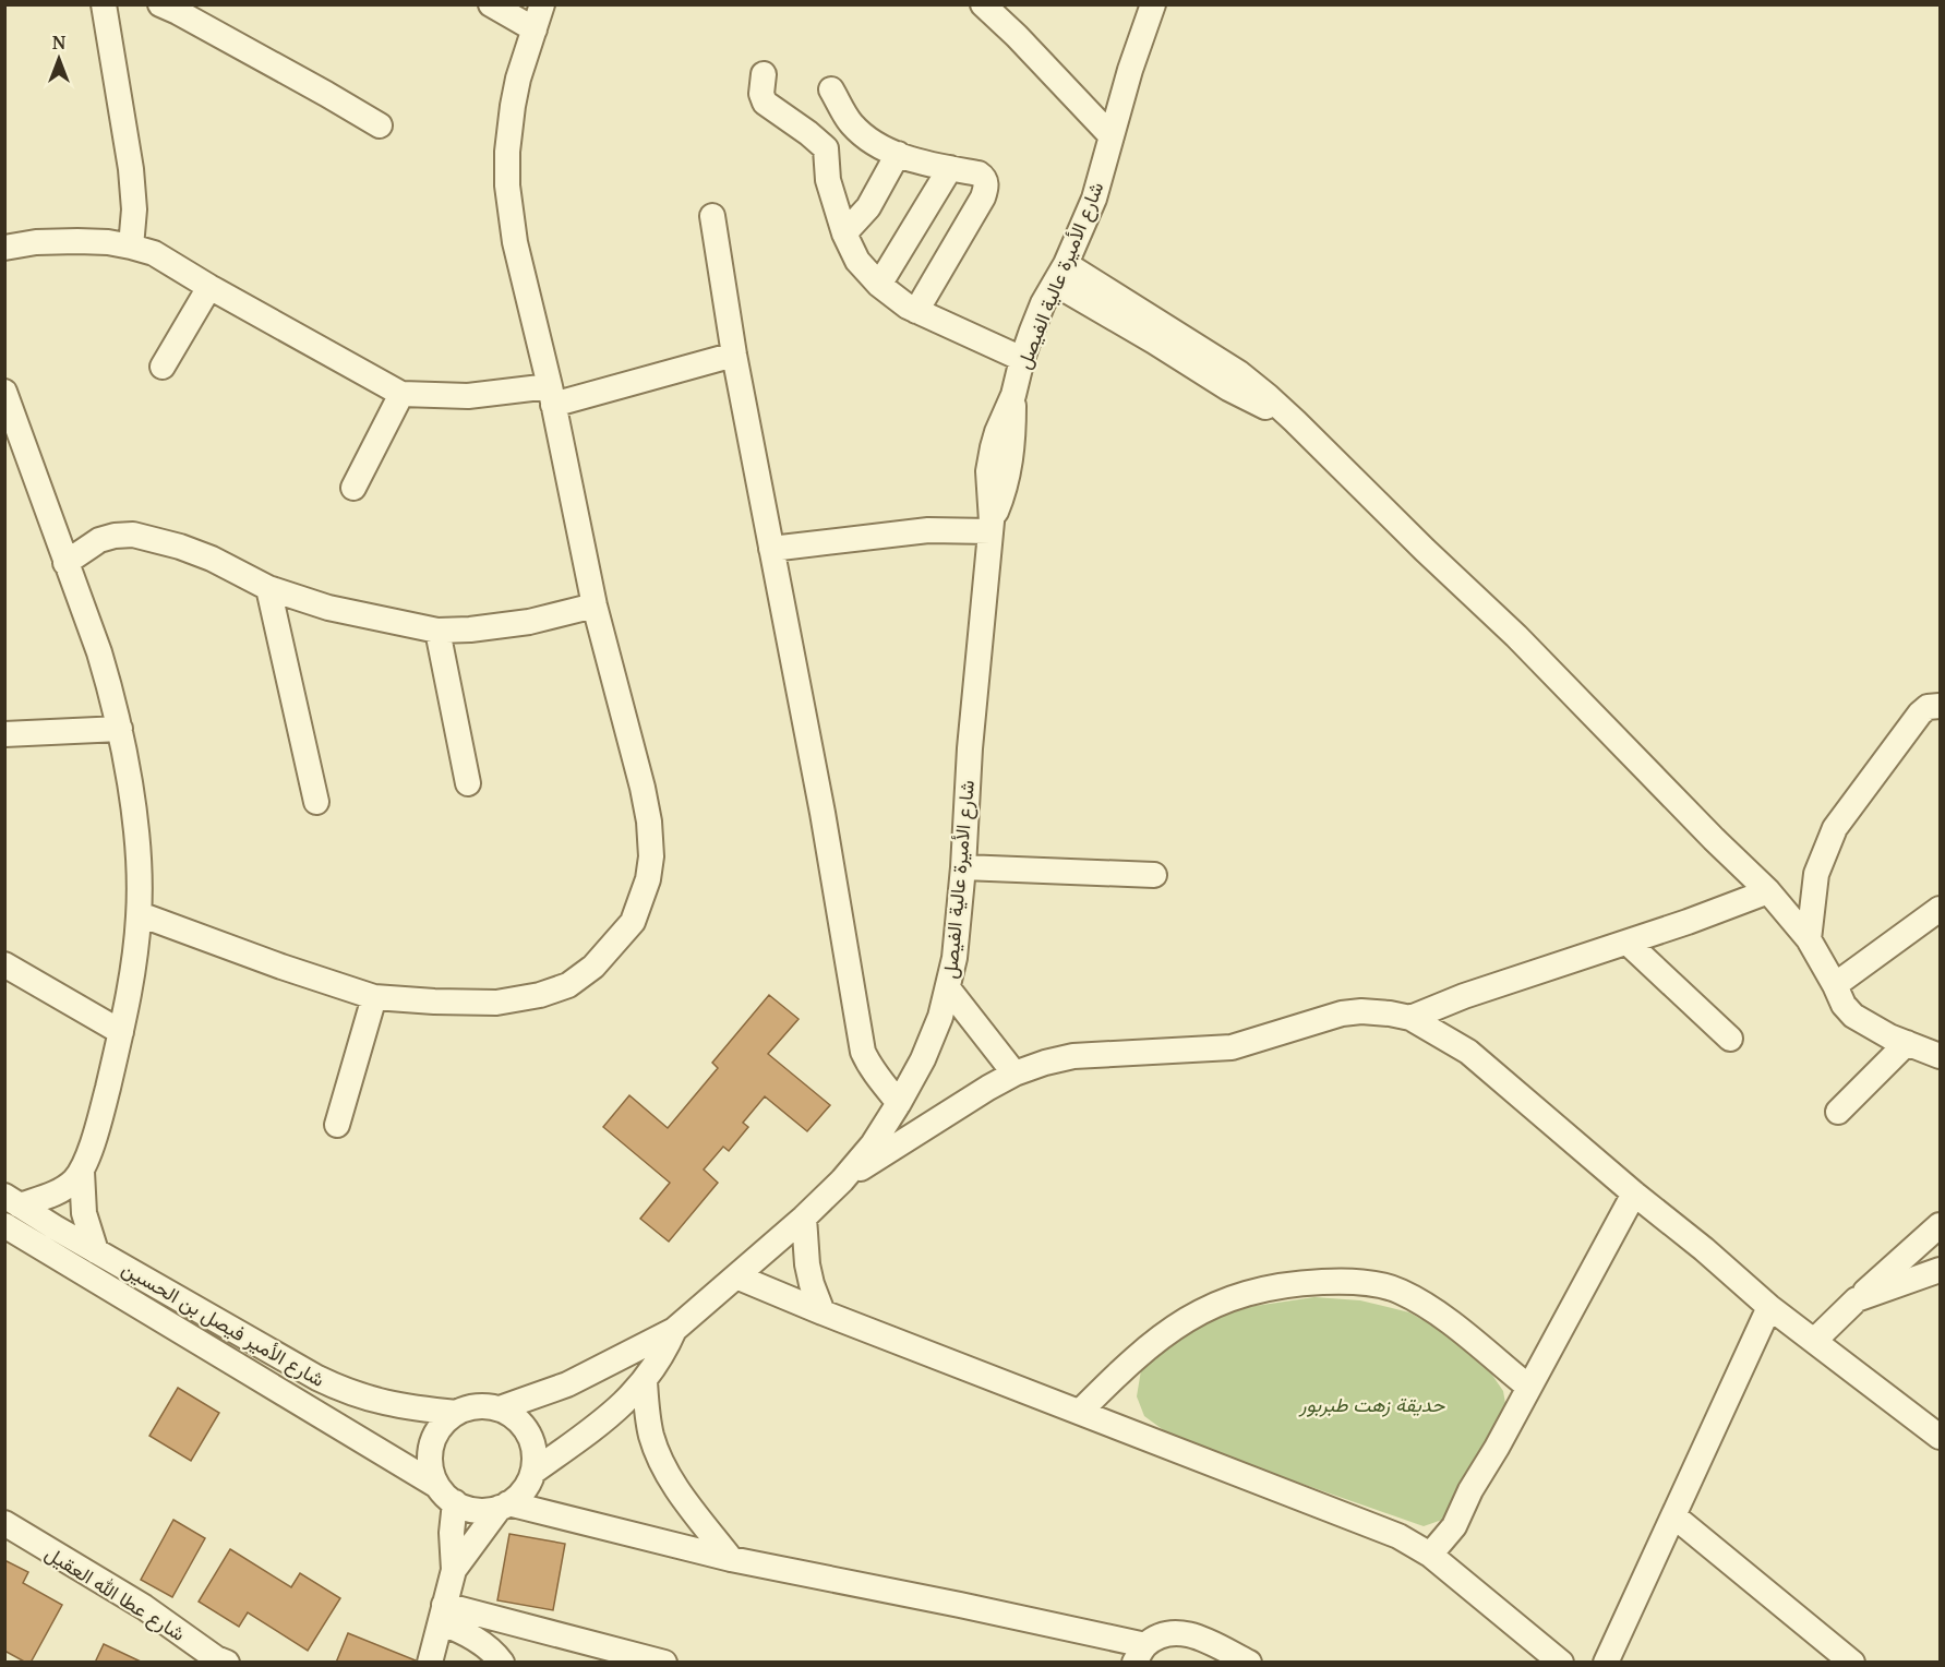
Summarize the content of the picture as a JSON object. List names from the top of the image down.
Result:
{
  "streets": {
    "street": ["شارع الأميرة عالية الفيصل", "شارع الأمير فيصل بن الحسين", "شارع عطا الله العقيل"]
  },
  "crossings": [
    ["شارع الأميرة عالية الفيصل", "شارع الأمير فيصل بن الحسين"]
  ],
  "parks": ["حديقة زهت طبربور"],
  "north": "top"
}
